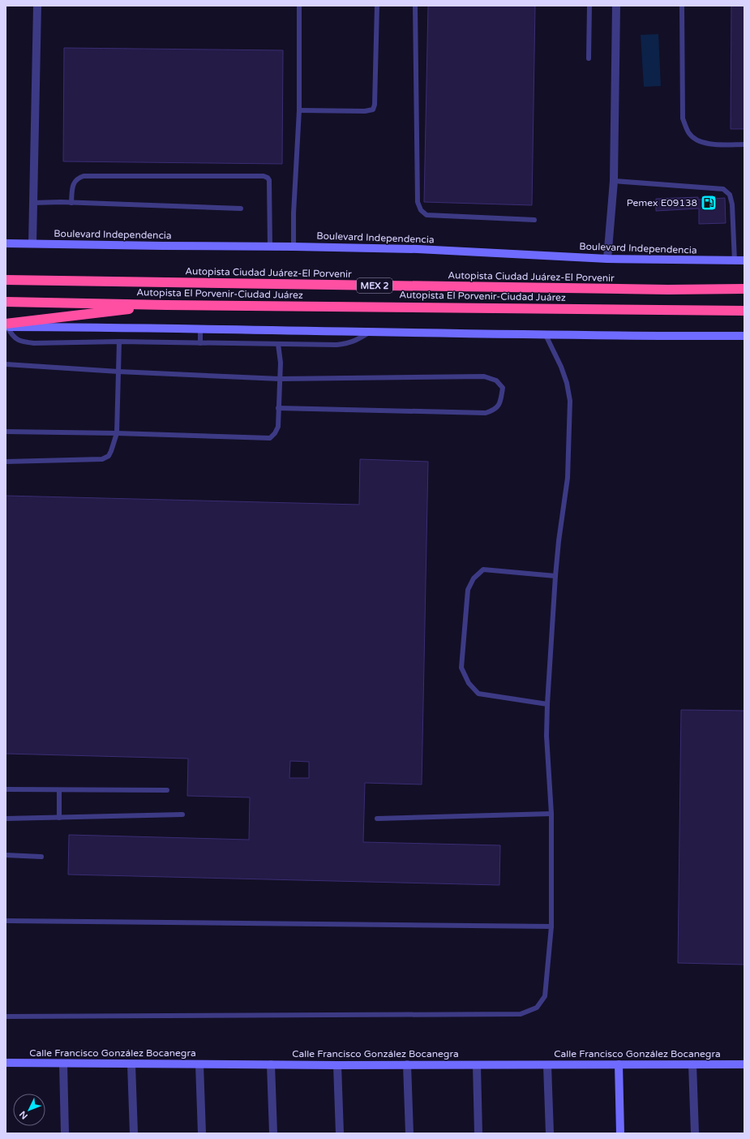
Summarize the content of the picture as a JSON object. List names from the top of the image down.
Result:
{
  "streets": {
    "highway": ["Autopista Ciudad Juárez-El Porvenir", "MEX 2", "Autopista El Porvenir-Ciudad Juárez"],
    "main road": ["Boulevard Independencia", "Calle Francisco González Bocanegra"]
  },
  "places": {
    "fuel station": ["Pemex E09138"]
  },
  "north": "bottom left"
}
